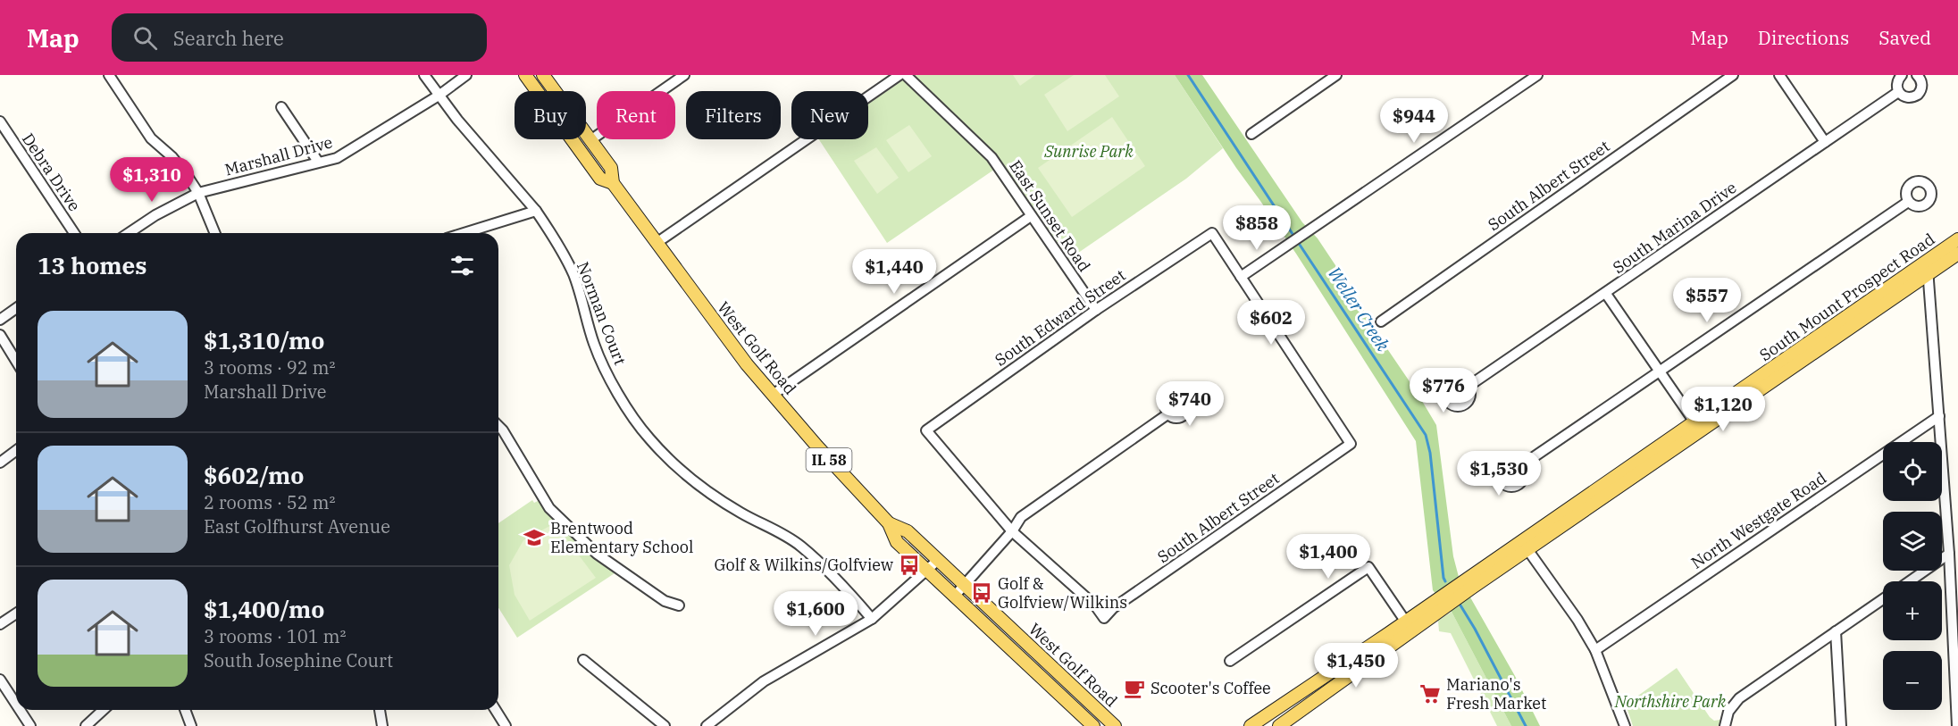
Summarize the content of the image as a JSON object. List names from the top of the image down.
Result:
{
  "streets": {
    "main road": ["South Mount Prospect Road", "West Golf Road", "IL 58"],
    "street": [
      "Marshall Drive",
      "Debra Drive",
      "South Albert Street",
      "East Sunset Road",
      "South Marina Drive",
      "Norman Court",
      "South Edward Street",
      "North Westgate Road"
    ]
  },
  "crossings": [
    ["Marshall Drive", "Norman Court"],
    ["South Albert Street", "South Edward Street"],
    ["East Sunset Road", "South Edward Street"]
  ],
  "water": ["Weller Creek"],
  "parks": ["Sunrise Park", "Northshire Park"],
  "places": {
    "school or university": ["Brentwood Elementary School"],
    "bus stop": ["Golf & Wilkins/Golfview", "Golf & Golfview/Wilkins"],
    "cafe": ["Scooter's Coffee"],
    "supermarket": ["Mariano's Fresh Market"]
  },
  "page": {
    "header": "Map",
    "search": "Search here",
    "nav": ["Map", "Directions", "Saved"],
    "chip": [
      "Buy",
      "Rent",
      "Filters",
      "New"
    ],
    "price": [
      "$944",
      "$1,310",
      "$858",
      "$1,440",
      "$557",
      "$602",
      "$776",
      "$740",
      "$1,120",
      "$1,530",
      "$1,400",
      "$1,600",
      "$1,450"
    ],
    "heading": "13 homes",
    "list": [
      {
        "name": "$1,310/mo",
        "note": "3 rooms · 92 m² · Marshall Drive"
      },
      {
        "name": "$602/mo",
        "note": "2 rooms · 52 m² · East Golfhurst Avenue"
      },
      {
        "name": "$1,400/mo",
        "note": "3 rooms · 101 m² · South Josephine Court"
      }
    ],
    "map_buttons": ["+", "−"]
  }
}
